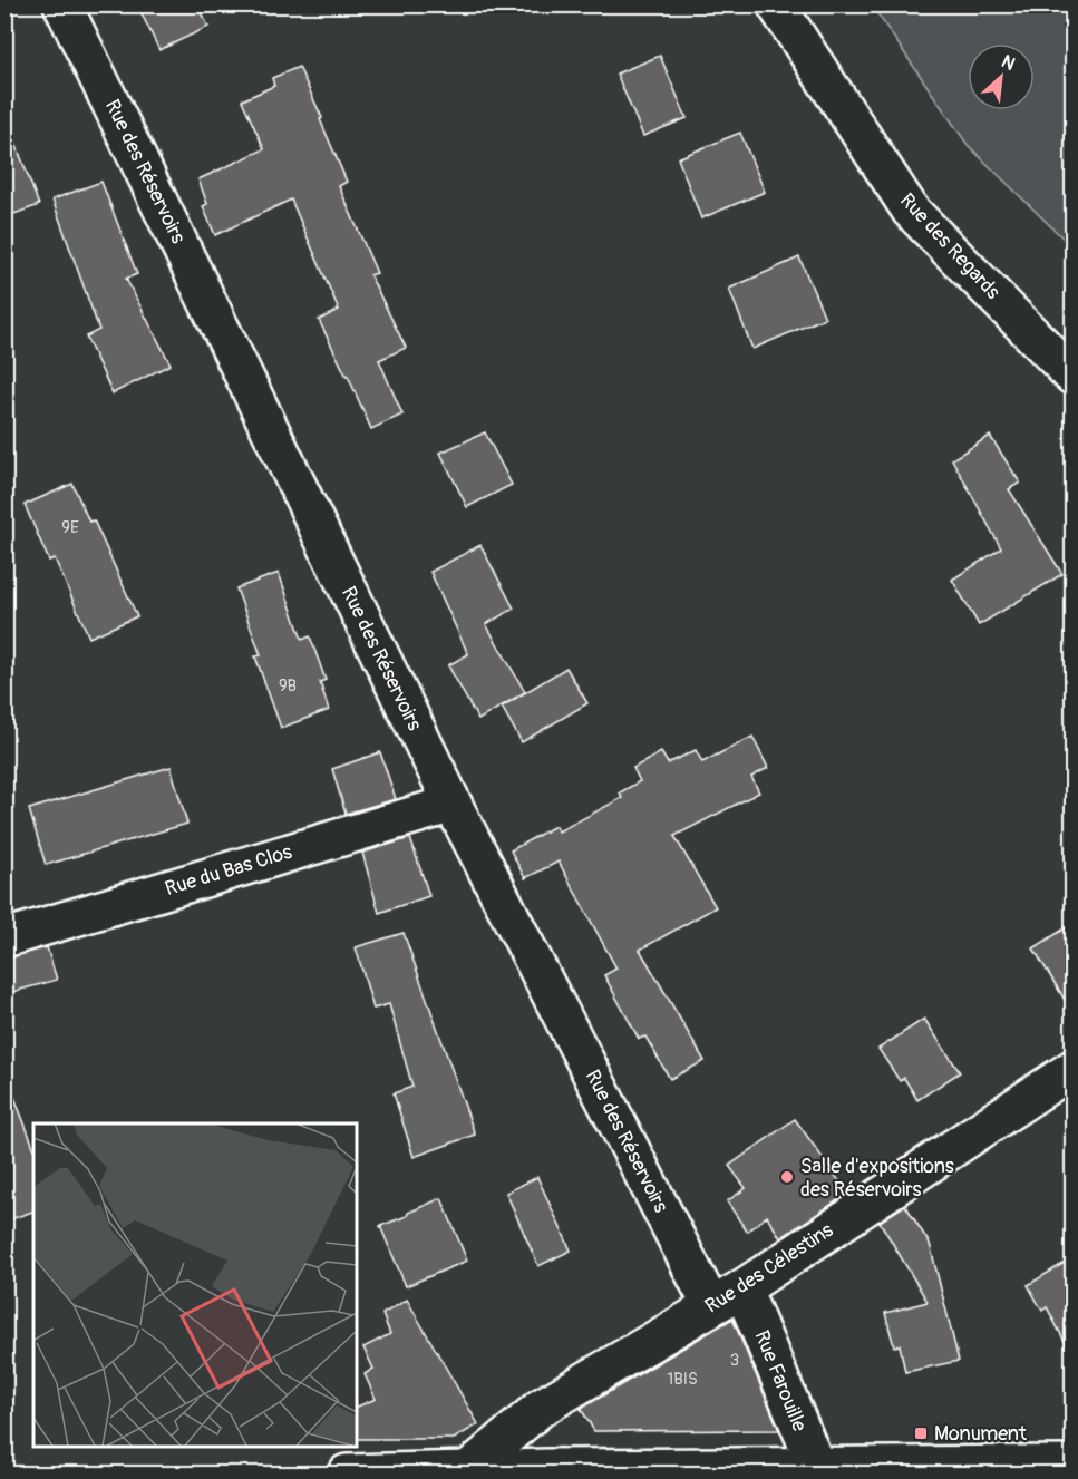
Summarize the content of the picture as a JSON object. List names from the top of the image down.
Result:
{
  "streets": {
    "street": [
      "Rue des Réservoirs",
      "Rue des Regards",
      "Rue du Bas Clos",
      "Rue des Célestins",
      "Rue Farouille"
    ]
  },
  "crossings": [
    ["Rue des Réservoirs", "Rue du Bas Clos"],
    ["Rue des Réservoirs", "Rue des Célestins"],
    ["Rue des Célestins", "Rue Farouille"]
  ],
  "places": {
    "other": ["Salle d'expositions des Réservoirs"],
    "transit": ["Monument"]
  },
  "house_numbers": [
    "9E",
    "9B",
    "3",
    "1BIS"
  ],
  "north": "top right"
}
